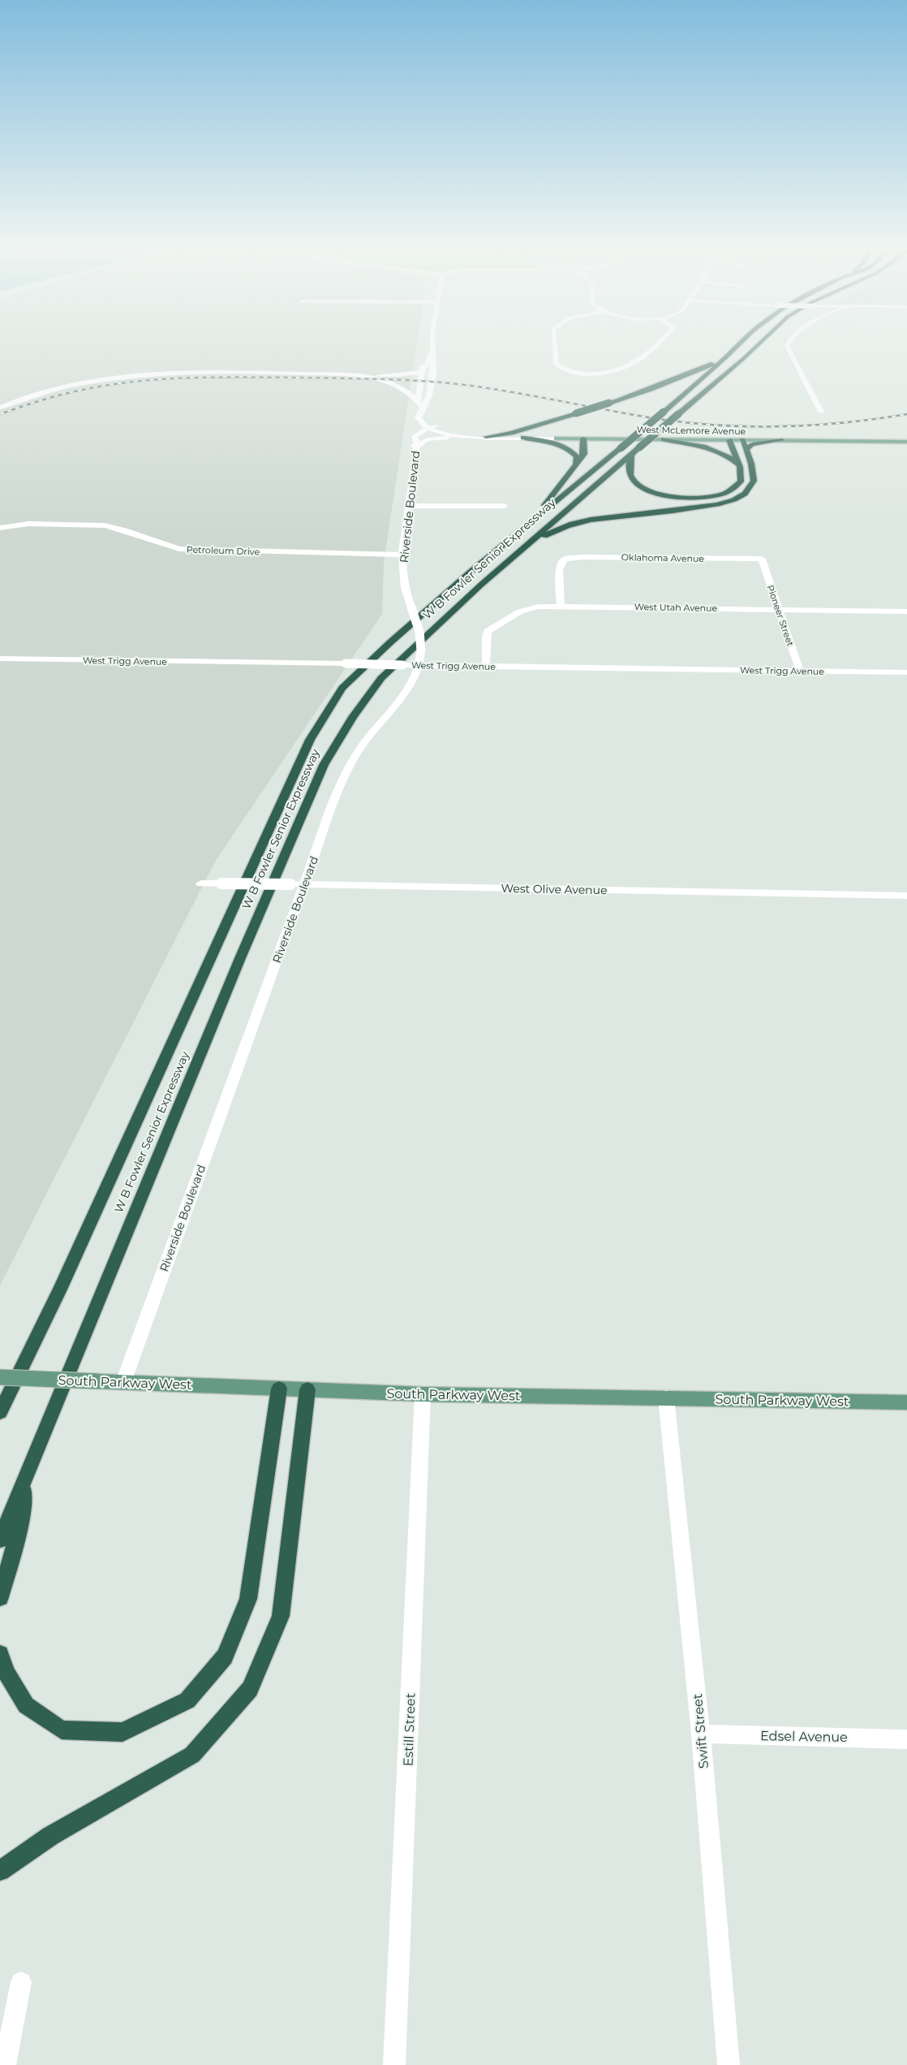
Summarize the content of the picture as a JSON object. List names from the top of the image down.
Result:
{
  "streets": {
    "highway": ["W B Fowler Senior Expressway"],
    "main road": ["West McLemore Avenue", "South Parkway West"],
    "street": [
      "Riverside Boulevard",
      "Petroleum Drive",
      "Oklahoma Avenue",
      "West Utah Avenue",
      "Pioneer Street",
      "West Trigg Avenue",
      "West Olive Avenue",
      "Estill Street",
      "Swift Street",
      "Edsel Avenue"
    ]
  },
  "crossings": [
    ["West McLemore Avenue", "Riverside Boulevard"],
    ["Riverside Boulevard", "Petroleum Drive"],
    ["Riverside Boulevard", "West Trigg Avenue"],
    ["Riverside Boulevard", "West Olive Avenue"],
    ["Riverside Boulevard", "South Parkway West"],
    ["Oklahoma Avenue", "West Utah Avenue"],
    ["Oklahoma Avenue", "Pioneer Street"],
    ["West Utah Avenue", "Pioneer Street"],
    ["West Utah Avenue", "West Trigg Avenue"],
    ["Pioneer Street", "West Trigg Avenue"],
    ["South Parkway West", "Estill Street"],
    ["South Parkway West", "Swift Street"],
    ["Swift Street", "Edsel Avenue"]
  ]
}
